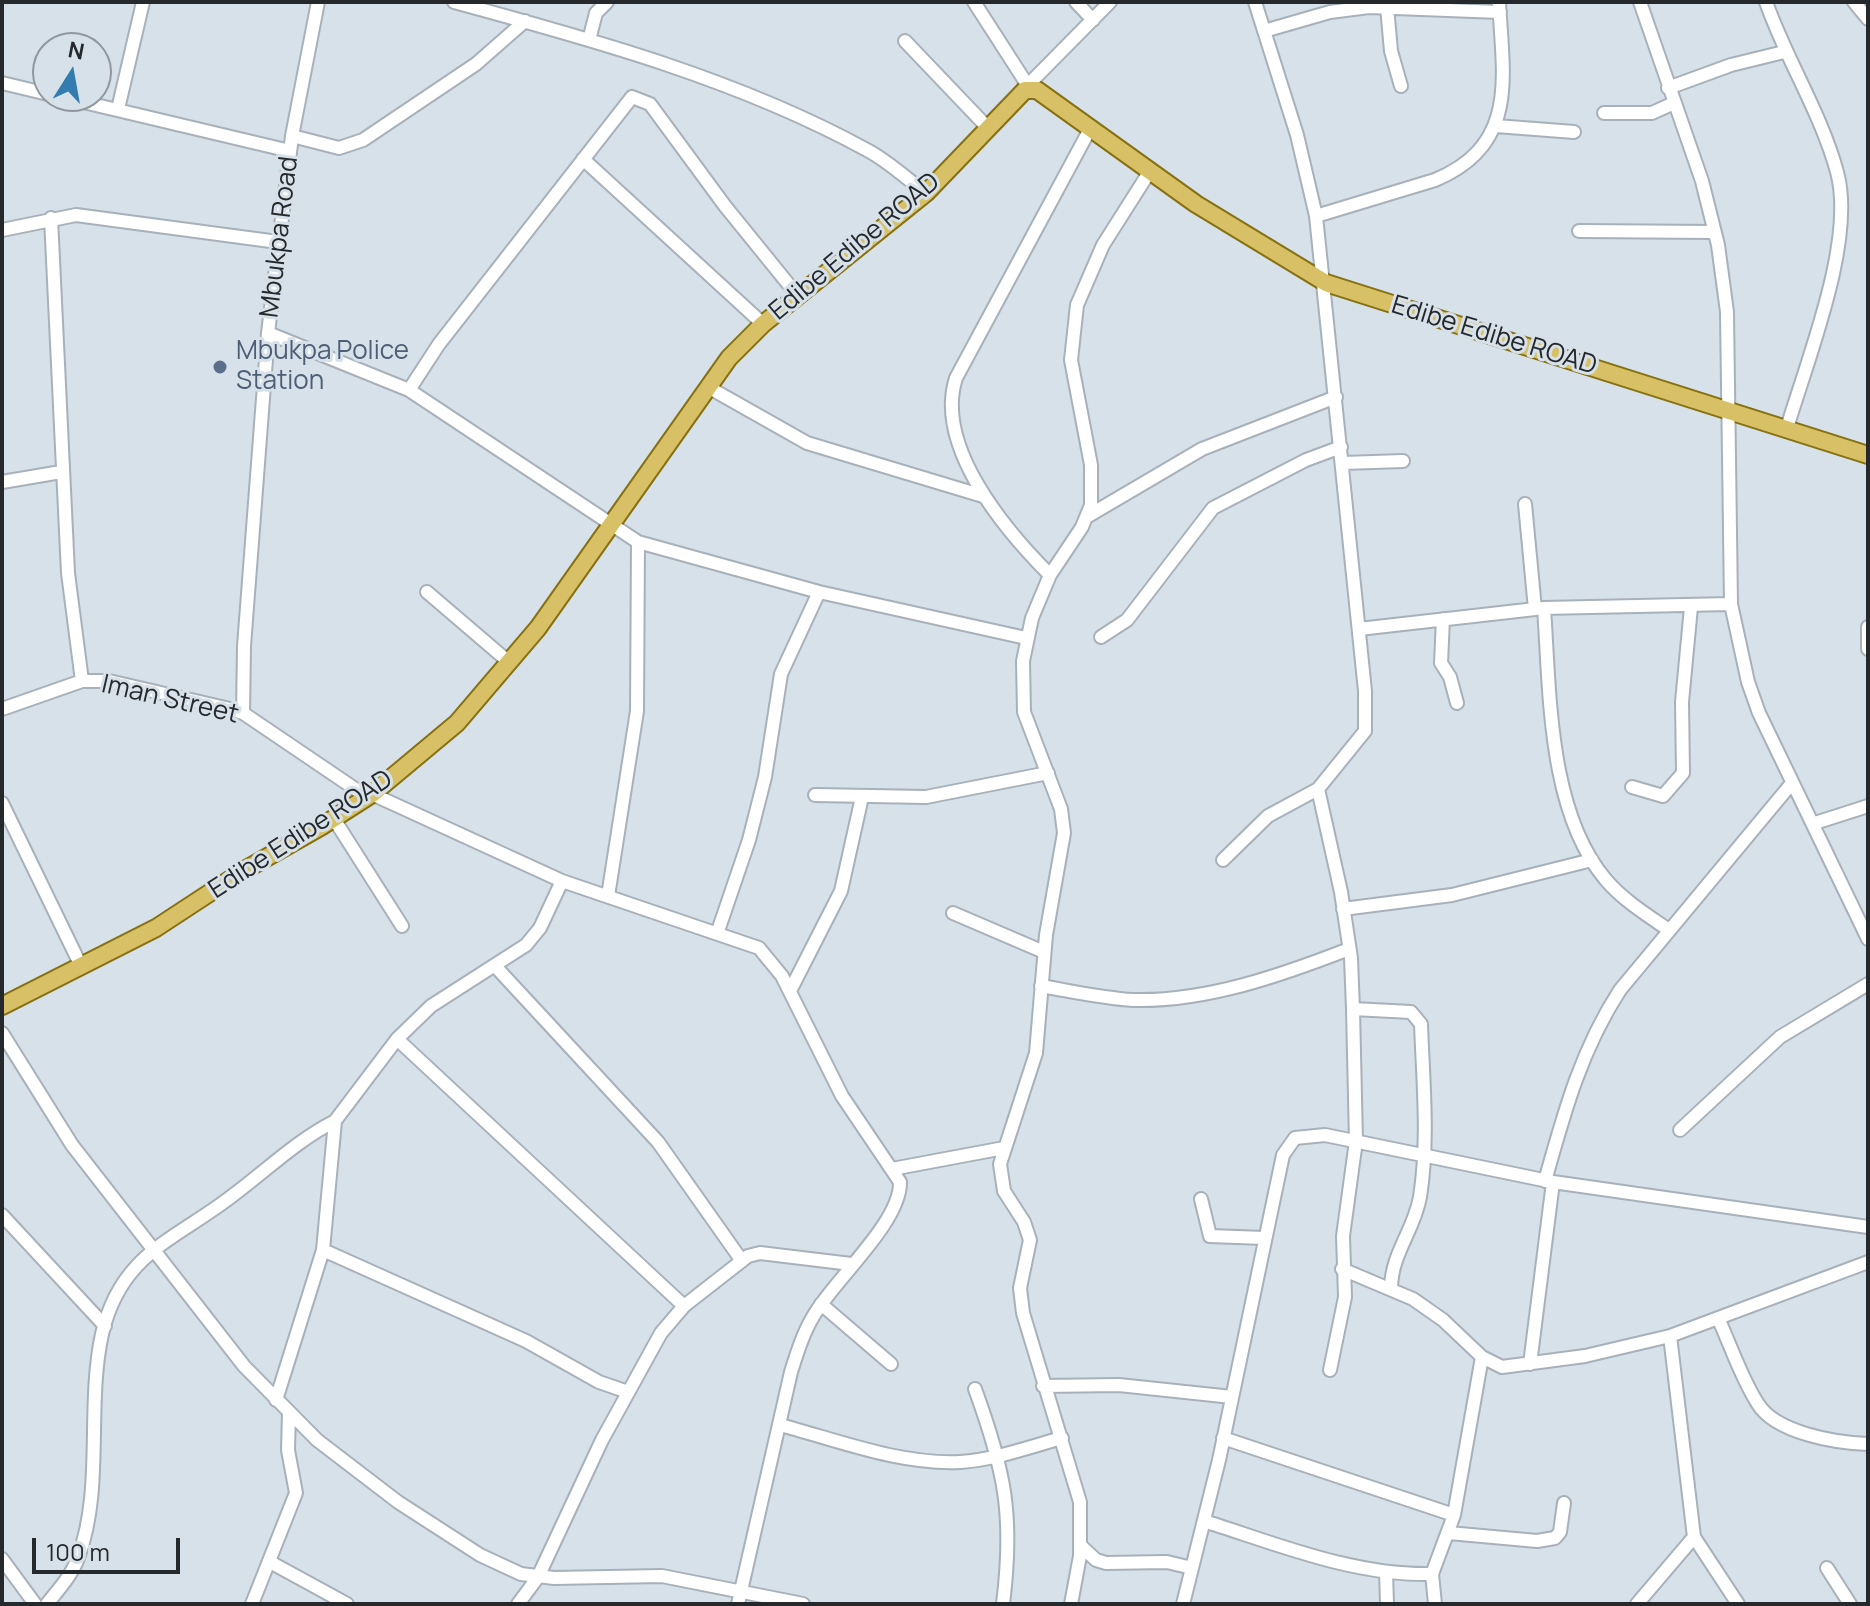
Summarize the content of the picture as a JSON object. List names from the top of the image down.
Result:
{
  "streets": {
    "main road": ["Edibe Edibe ROAD"],
    "street": ["Mbukpa Road", "Iman Street"]
  },
  "crossings": [
    ["Mbukpa Road", "Iman Street"],
    ["Edibe Edibe ROAD", "Iman Street"]
  ],
  "places": ["Mbukpa Police Station"],
  "scale_bar": "100 m",
  "north": "top"
}
